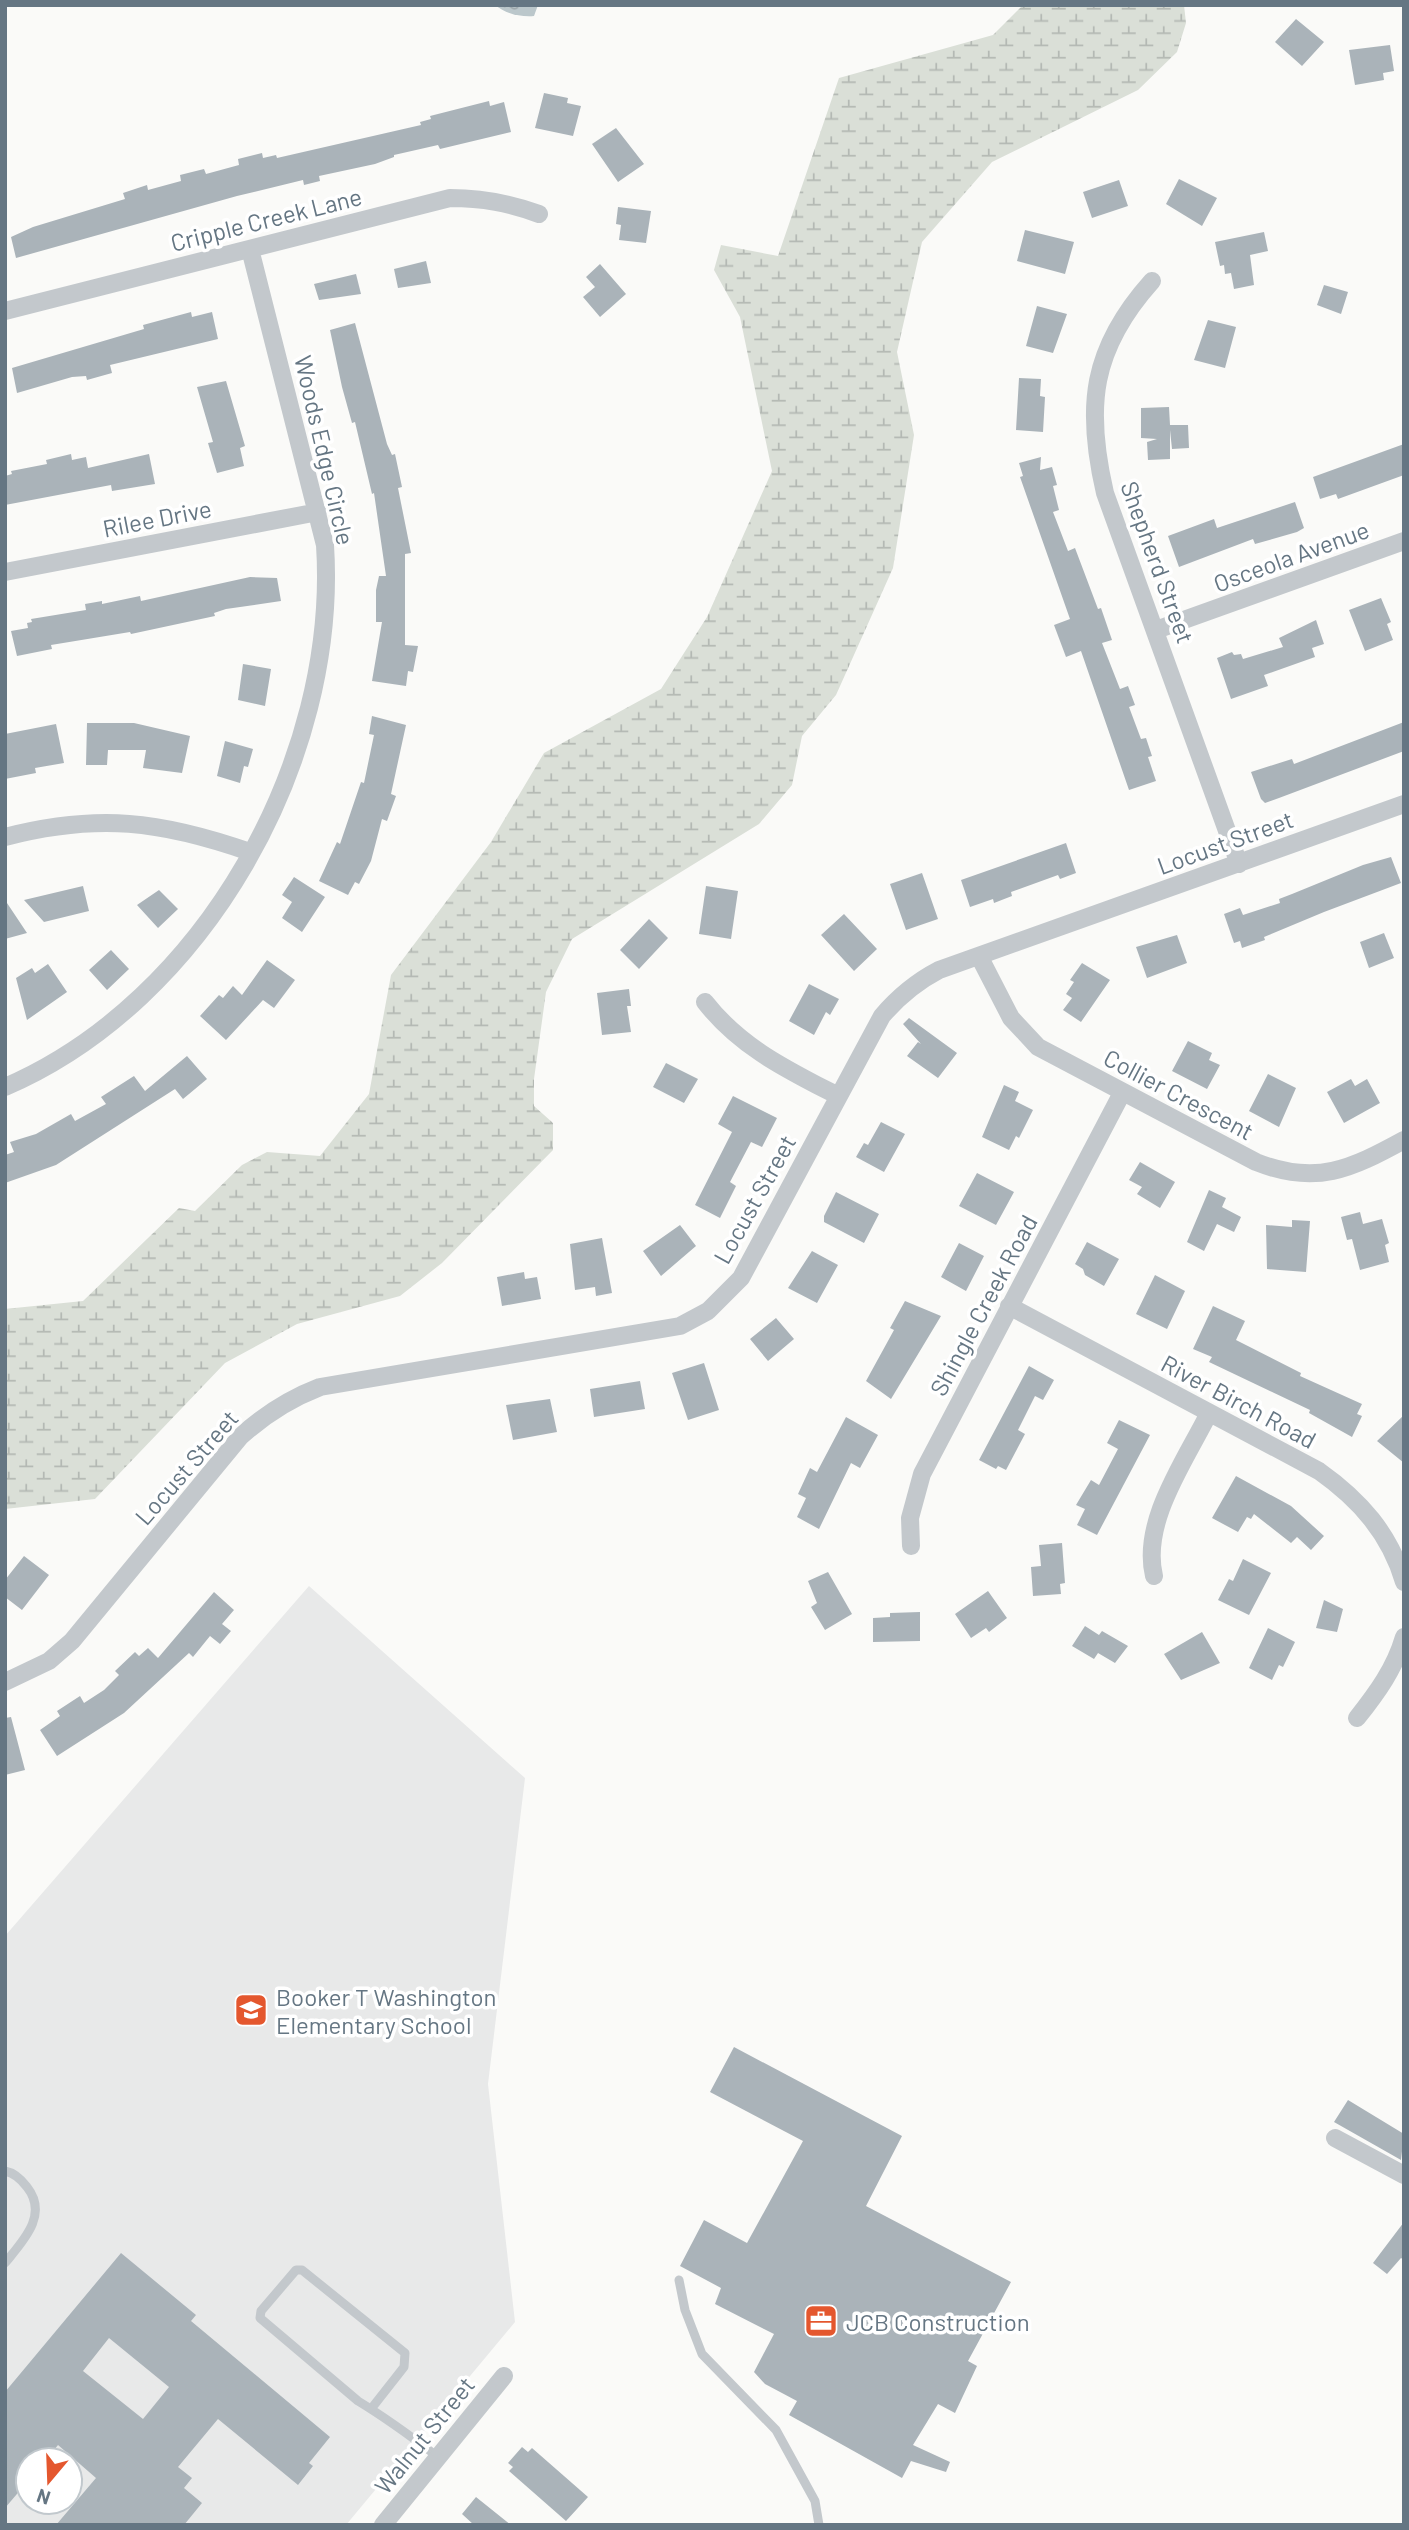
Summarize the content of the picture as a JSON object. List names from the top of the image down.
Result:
{
  "streets": {
    "street": [
      "Cripple Creek Lane",
      "Woods Edge Circle",
      "Rilee Drive",
      "Osceola Avenue",
      "Shepherd Street",
      "Locust Street",
      "Collier Crescent",
      "Shingle Creek Road",
      "River Birch Road",
      "Walnut Street"
    ]
  },
  "crossings": [
    ["Cripple Creek Lane", "Woods Edge Circle"],
    ["Woods Edge Circle", "Rilee Drive"],
    ["Osceola Avenue", "Shepherd Street"],
    ["Shepherd Street", "Locust Street"],
    ["Locust Street", "Collier Crescent"],
    ["Collier Crescent", "Shingle Creek Road"],
    ["Shingle Creek Road", "River Birch Road"]
  ],
  "places": {
    "school or university": ["Booker T Washington Elementary School"],
    "office": ["JCB Construction"]
  },
  "north": "bottom"
}
